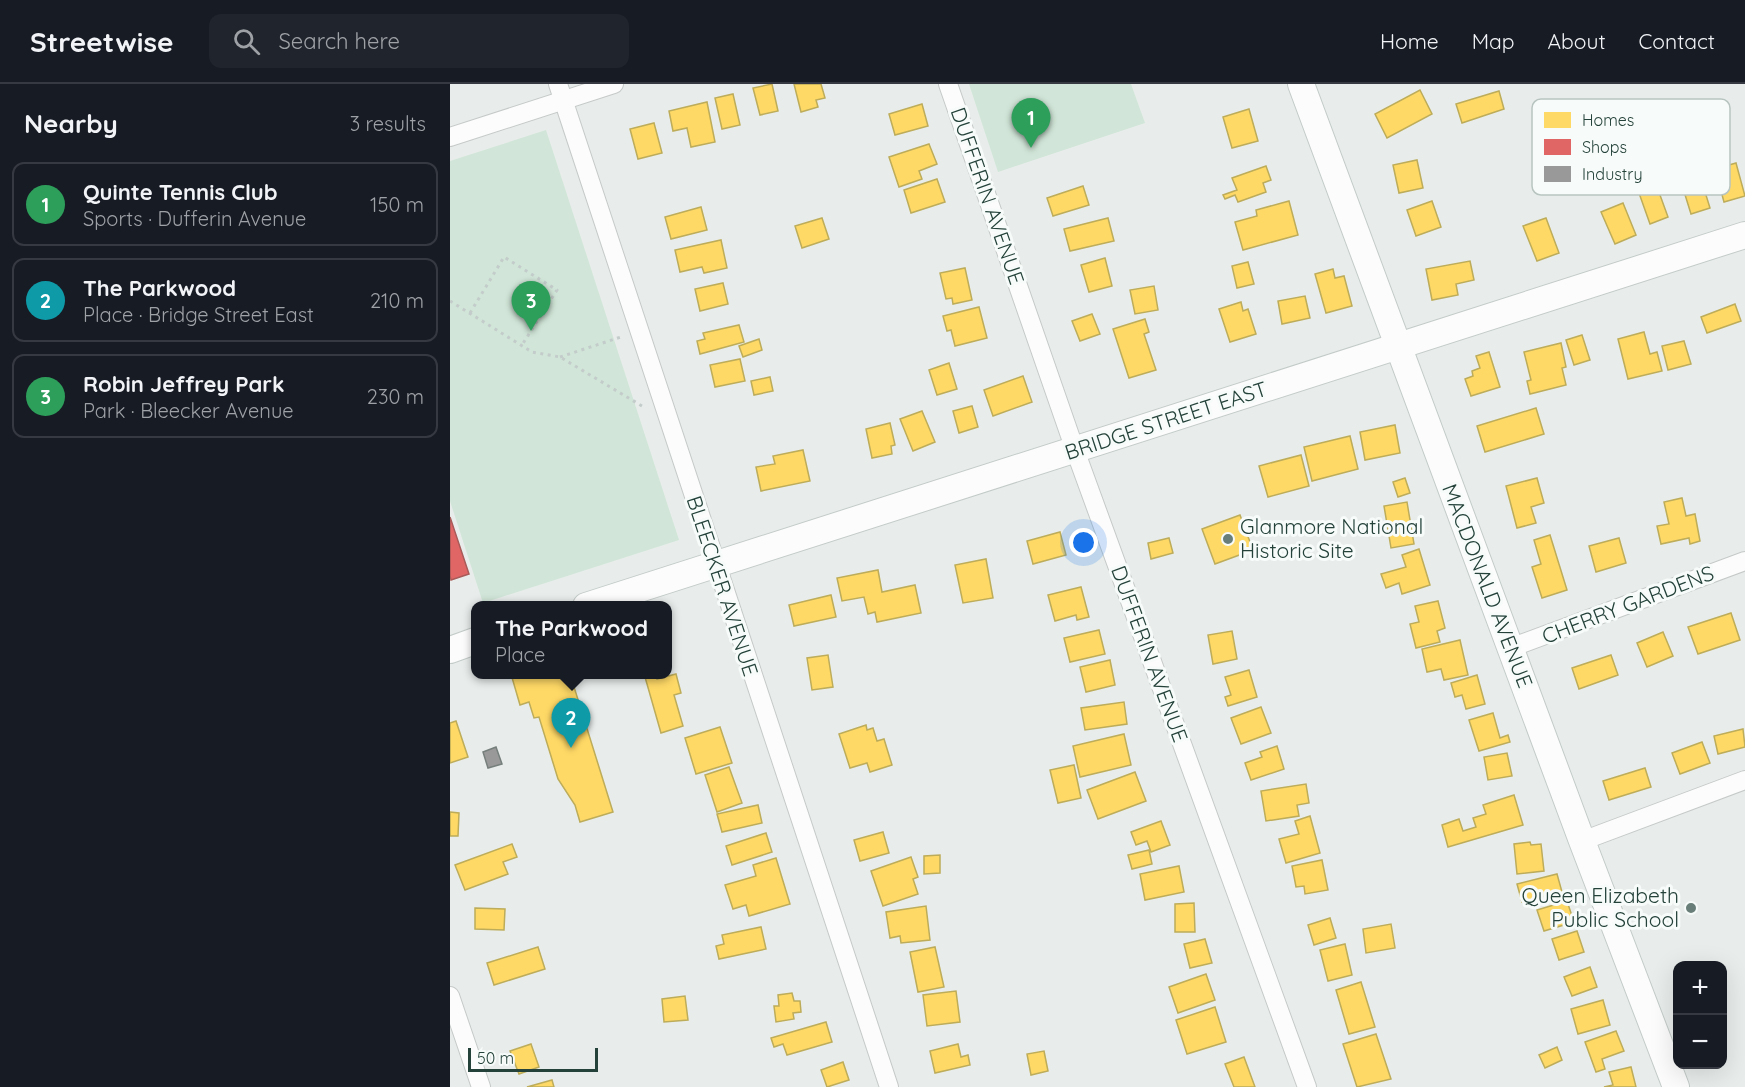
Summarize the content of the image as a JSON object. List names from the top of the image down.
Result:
{
  "streets": {
    "street": [
      "DUFFERIN AVENUE",
      "BRIDGE STREET EAST",
      "BLEECKER AVENUE",
      "MACDONALD AVENUE",
      "CHERRY GARDENS"
    ]
  },
  "crossings": [
    ["DUFFERIN AVENUE", "BRIDGE STREET EAST"],
    ["BRIDGE STREET EAST", "BLEECKER AVENUE"],
    ["BRIDGE STREET EAST", "MACDONALD AVENUE"],
    ["MACDONALD AVENUE", "CHERRY GARDENS"]
  ],
  "places": ["Glanmore National Historic Site", "Queen Elizabeth Public School"],
  "legend": ["Homes", "Shops", "Industry"],
  "scale_bar": "50 m",
  "page": {
    "header": "Streetwise",
    "search": "Search here",
    "nav": [
      "Home",
      "Map",
      "About",
      "Contact"
    ],
    "heading": ["Nearby", "3 results"],
    "pins": ["1", "3", "2"],
    "list": [
      {
        "mark": "1",
        "name": "Quinte Tennis Club",
        "note": "Sports · Dufferin Avenue",
        "value": "150 m"
      },
      {
        "mark": "2",
        "name": "The Parkwood",
        "note": "Place · Bridge Street East",
        "value": "210 m"
      },
      {
        "mark": "3",
        "name": "Robin Jeffrey Park",
        "note": "Park · Bleecker Avenue",
        "value": "230 m"
      }
    ],
    "popup": ["The Parkwood", "Place"],
    "map_buttons": ["+", "−"],
    "scale": "50 m"
  }
}
